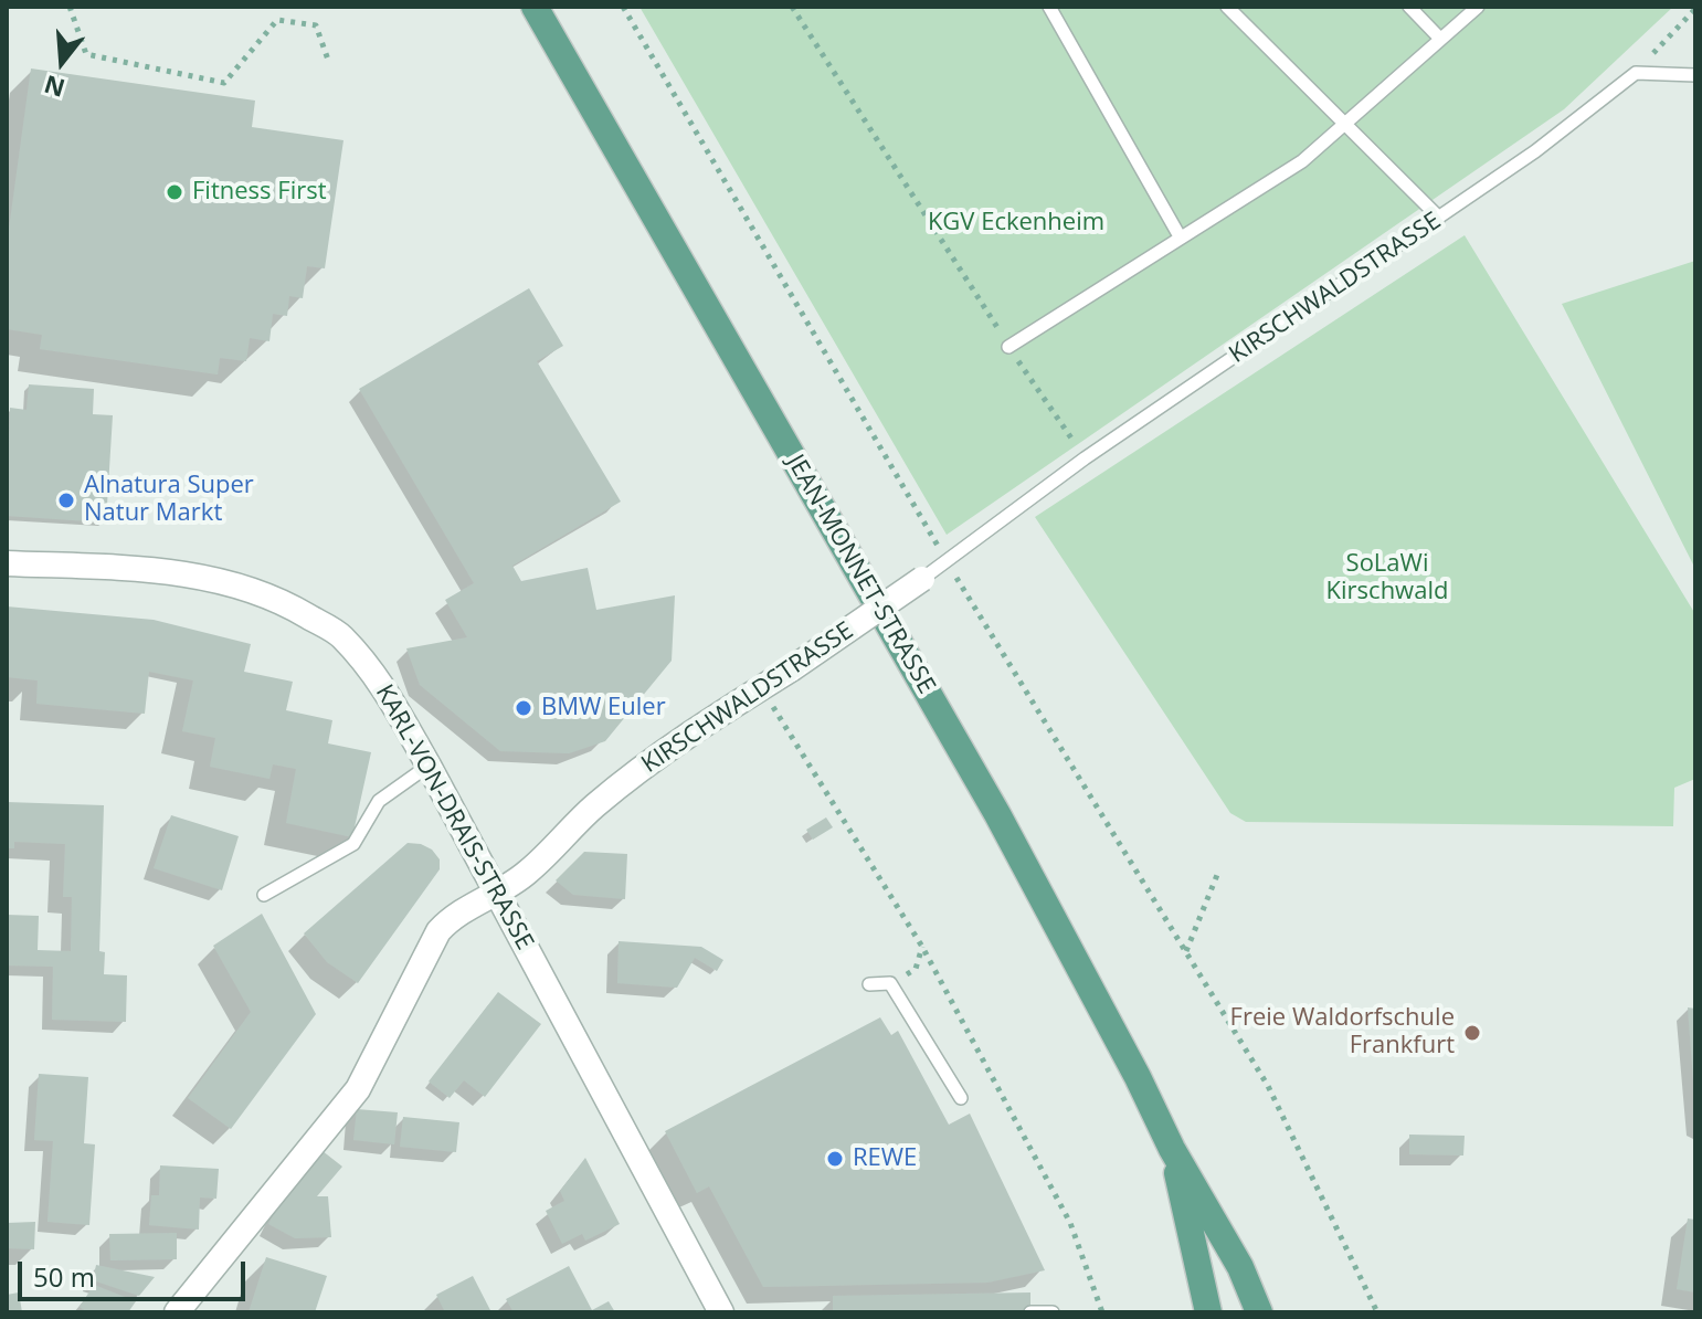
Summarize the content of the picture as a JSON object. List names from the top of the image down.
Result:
{
  "streets": {
    "main road": ["JEAN-MONNET-STRASSE"],
    "street": ["KIRSCHWALDSTRASSE", "KARL-VON-DRAIS-STRASSE"]
  },
  "crossings": [
    ["KIRSCHWALDSTRASSE", "KARL-VON-DRAIS-STRASSE"]
  ],
  "parks": ["KGV Eckenheim", "SoLaWi Kirschwald"],
  "places": [
    "Fitness First",
    "Alnatura Super Natur Markt",
    "BMW Euler",
    "Freie Waldorfschule Frankfurt",
    "REWE"
  ],
  "scale_bar": "50 m",
  "north": "bottom"
}
